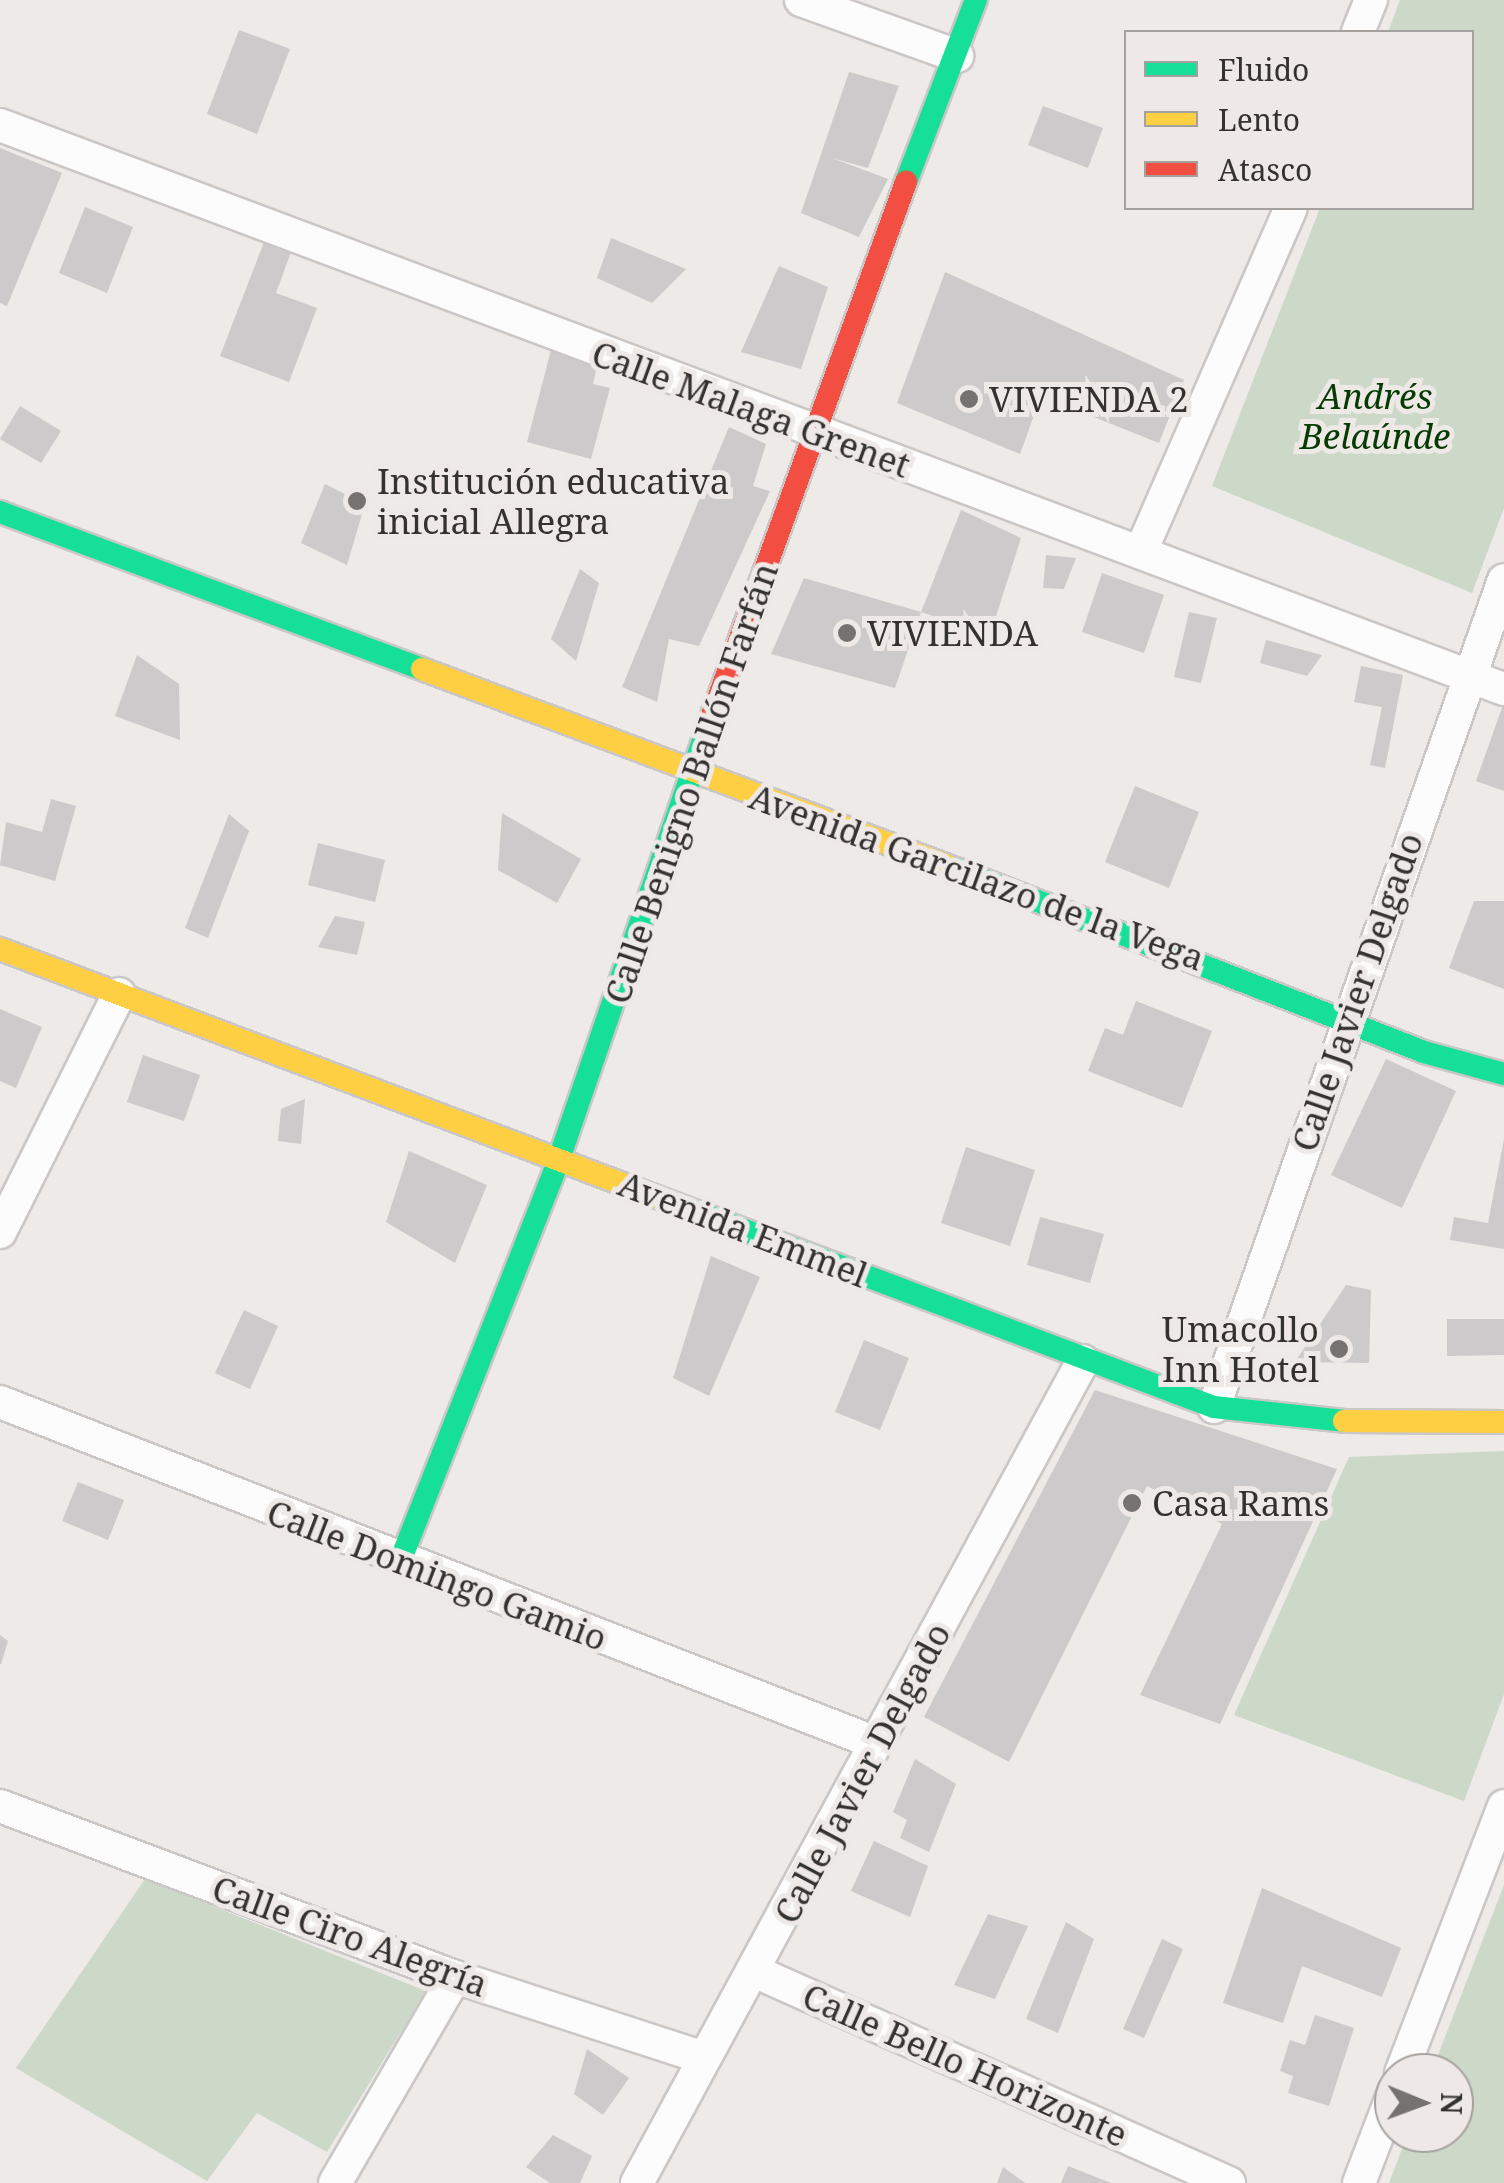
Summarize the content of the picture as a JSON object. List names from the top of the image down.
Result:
{
  "streets": {
    "street": [
      "Calle Malaga Grenet",
      "Calle Benigno Ballón Farfán",
      "Avenida Garcilazo de la Vega",
      "Calle Javier Delgado",
      "Avenida Emmel",
      "Calle Domingo Gamio",
      "Calle Ciro Alegría",
      "Calle Bello Horizonte"
    ]
  },
  "crossings": [
    ["Calle Malaga Grenet", "Calle Benigno Ballón Farfán"],
    ["Calle Malaga Grenet", "Calle Javier Delgado"],
    ["Calle Benigno Ballón Farfán", "Avenida Garcilazo de la Vega"],
    ["Calle Benigno Ballón Farfán", "Avenida Emmel"],
    ["Calle Benigno Ballón Farfán", "Calle Domingo Gamio"],
    ["Avenida Garcilazo de la Vega", "Calle Javier Delgado"],
    ["Calle Javier Delgado", "Avenida Emmel"],
    ["Calle Javier Delgado", "Calle Domingo Gamio"],
    ["Calle Javier Delgado", "Calle Ciro Alegría"],
    ["Calle Javier Delgado", "Calle Bello Horizonte"]
  ],
  "parks": ["Andrés Belaúnde"],
  "places": [
    "VIVIENDA 2",
    "Institución educativa inicial Allegra",
    "VIVIENDA",
    "Umacollo Inn Hotel",
    "Casa Rams"
  ],
  "legend": ["Fluido", "Lento", "Atasco"],
  "north": "right"
}
